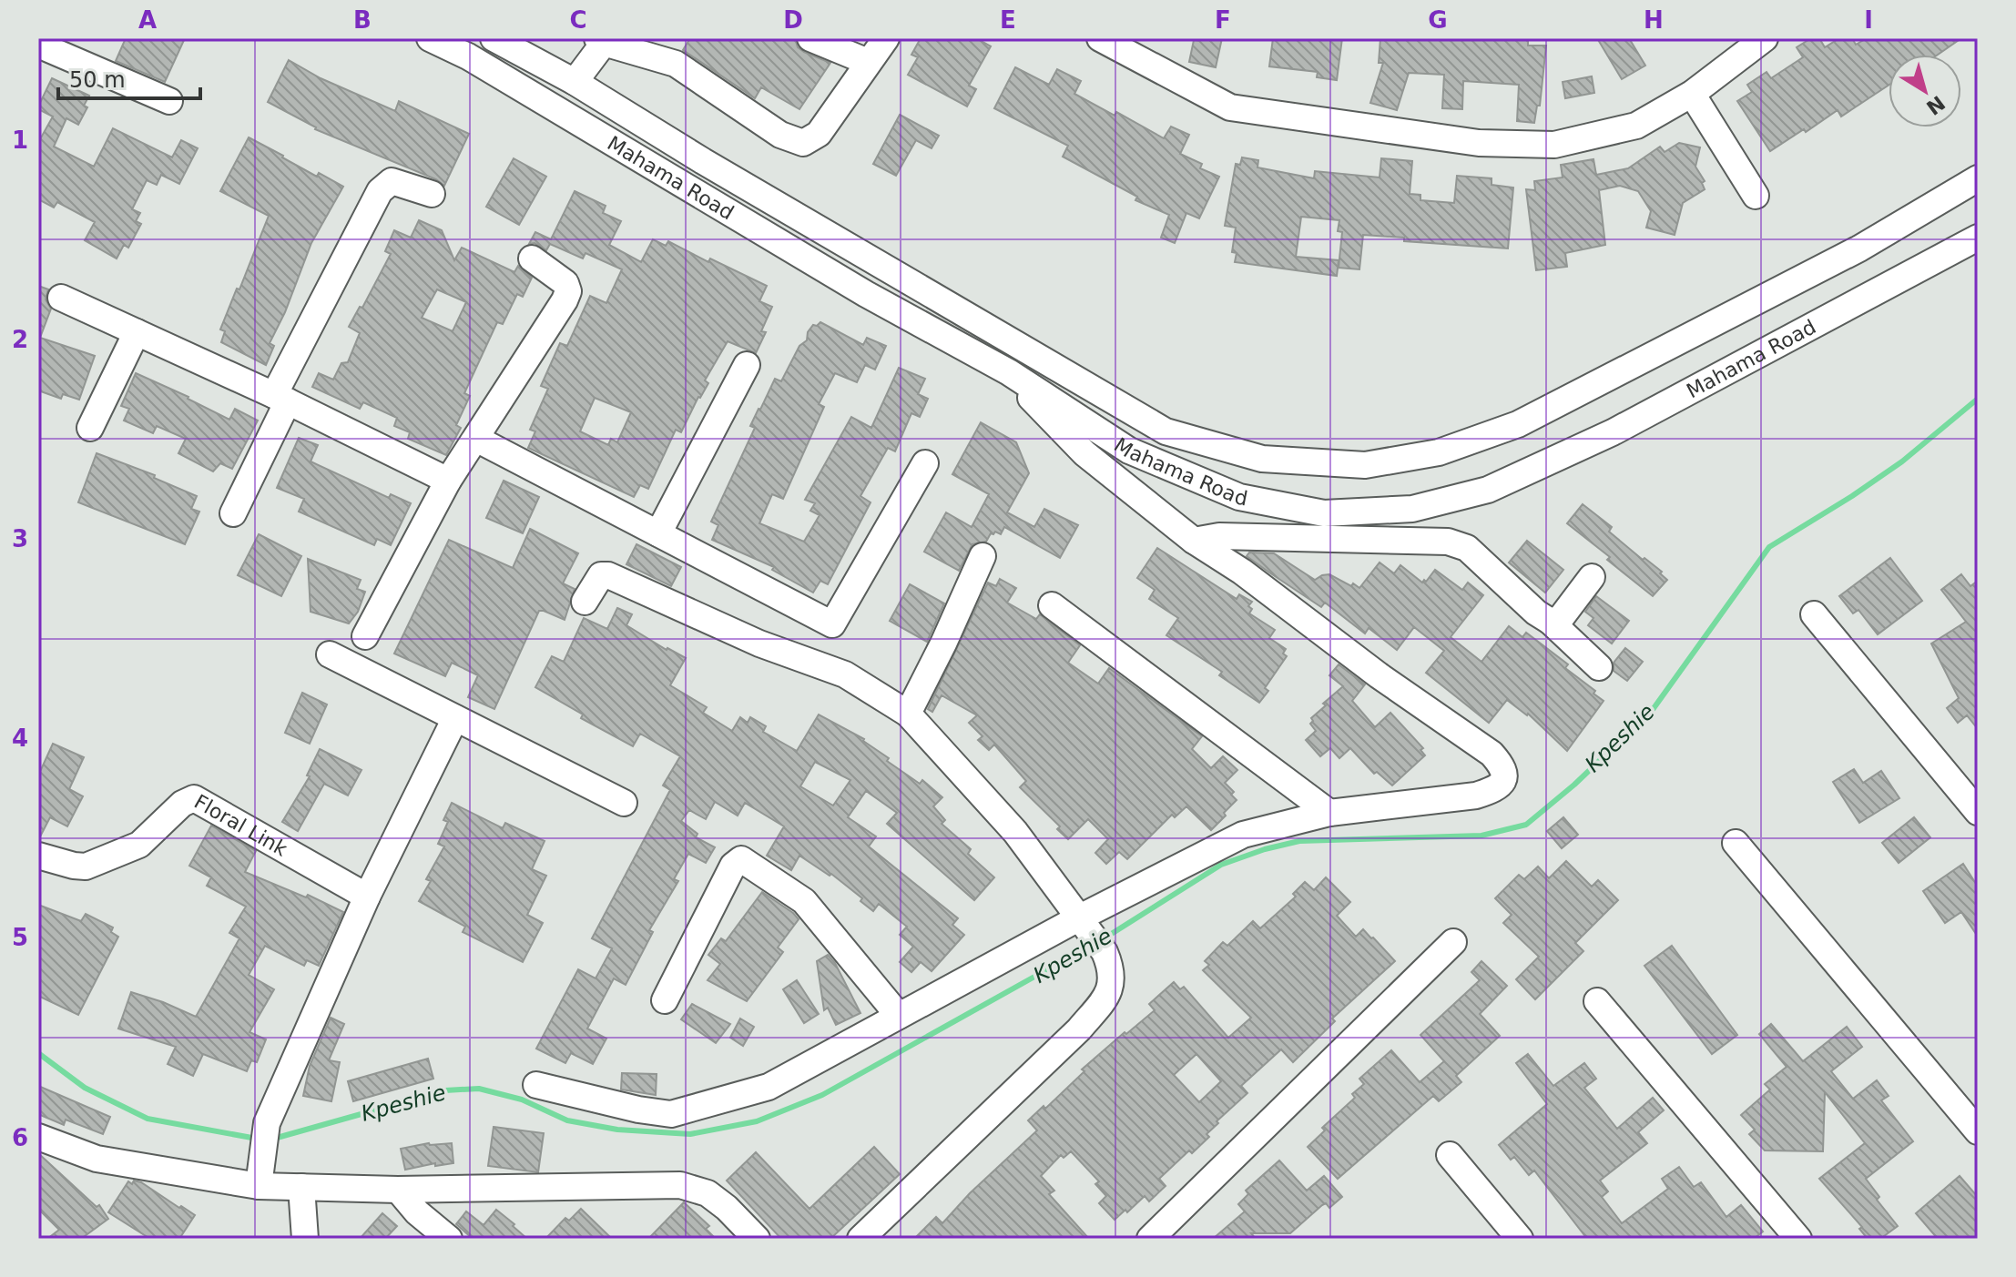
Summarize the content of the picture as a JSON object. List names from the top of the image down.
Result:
{
  "streets": {
    "street": ["Mahama Road", "Floral Link"]
  },
  "water": ["Kpeshie"],
  "scale_bar": "50 m",
  "north": "bottom right",
  "grid": {
    "columns": [
      "A",
      "B",
      "C",
      "D",
      "E",
      "F",
      "G",
      "H",
      "I"
    ],
    "rows": [
      "1",
      "2",
      "3",
      "4",
      "5",
      "6"
    ]
  }
}
